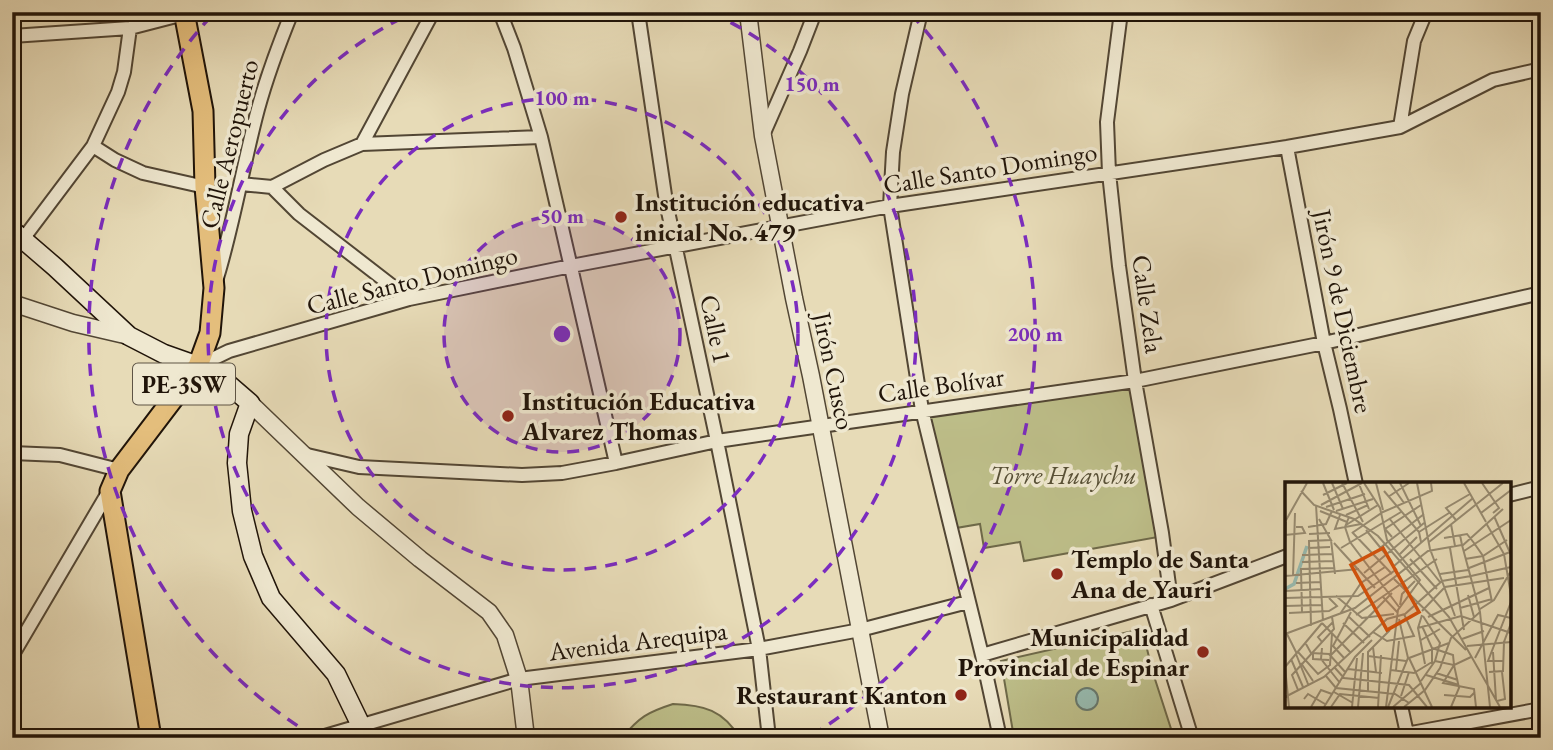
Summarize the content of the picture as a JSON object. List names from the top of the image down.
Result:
{
  "streets": {
    "main road": ["PE-3SW"],
    "street": [
      "Calle Aeropuerto",
      "Calle Santo Domingo",
      "Calle Zela",
      "Jirón 9 de Diciembre",
      "Calle 1",
      "Jirón Cusco",
      "Calle Bolívar",
      "Avenida Arequipa"
    ]
  },
  "crossings": [
    ["Calle Aeropuerto", "PE-3SW"],
    ["Calle Santo Domingo", "Calle Zela"],
    ["Calle Santo Domingo", "Jirón 9 de Diciembre"],
    ["Calle Santo Domingo", "Calle 1"],
    ["Calle Santo Domingo", "Jirón Cusco"],
    ["Calle Santo Domingo", "PE-3SW"],
    ["Calle Zela", "Calle Bolívar"],
    ["Jirón 9 de Diciembre", "Calle Bolívar"],
    ["Calle 1", "Calle Bolívar"],
    ["Calle 1", "Avenida Arequipa"],
    ["Jirón Cusco", "Calle Bolívar"],
    ["Jirón Cusco", "Avenida Arequipa"]
  ],
  "parks": ["Torre Huaychu"],
  "places": [
    "Institución educativa inicial No. 479",
    "Institución Educativa Alvarez Thomas",
    "Templo de Santa Ana de Yauri",
    "Municipalidad Provincial de Espinar",
    "Restaurant Kanton"
  ],
  "rings": [
    "150 m",
    "100 m",
    "50 m",
    "200 m"
  ]
}
